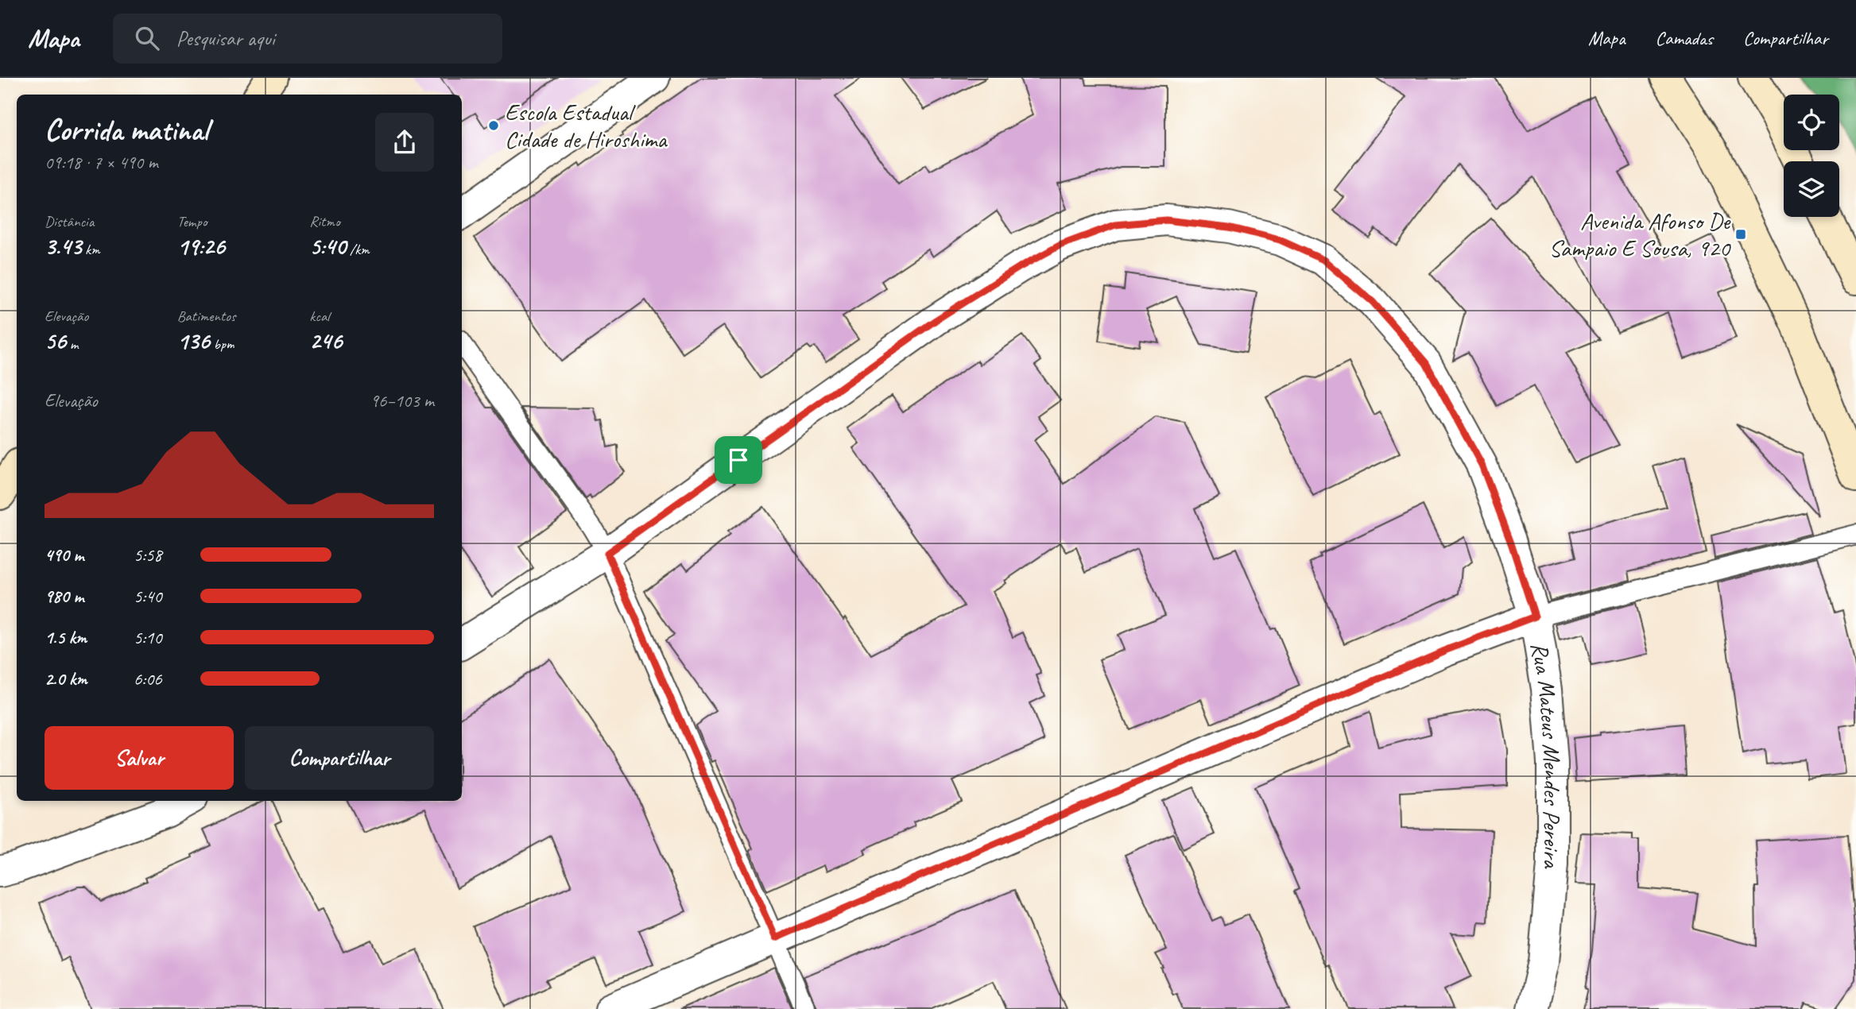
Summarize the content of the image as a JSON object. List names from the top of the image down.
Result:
{
  "streets": {
    "street": ["Rua Mateus Mendes Pereira"]
  },
  "places": {
    "other": ["Escola Estadual Cidade de Hiroshima"],
    "transit": ["Avenida Afonso De Sampaio E Sousa, 920"]
  },
  "page": {
    "header": "Mapa",
    "search": "Pesquisar aqui",
    "nav": ["Mapa", "Camadas", "Compartilhar"],
    "heading": ["Corrida matinal", "09:18 · 7 × 490 m"],
    "stats": [
      ["Distância", "3.43 km"],
      ["Tempo", "19:26"],
      ["Ritmo", "5:40 /km"],
      ["Elevação", "56 m"],
      ["Batimentos", "136 bpm"],
      ["kcal", "246"]
    ],
    "chart": ["Elevação", "96–103 m"],
    "list": [
      {
        "name": "490 m",
        "note": "5:58"
      },
      {
        "name": "980 m",
        "note": "5:40"
      },
      {
        "name": "1.5 km",
        "note": "5:10"
      },
      {
        "name": "2.0 km",
        "note": "6:06"
      }
    ],
    "buttons": ["Salvar", "Compartilhar"]
  }
}
